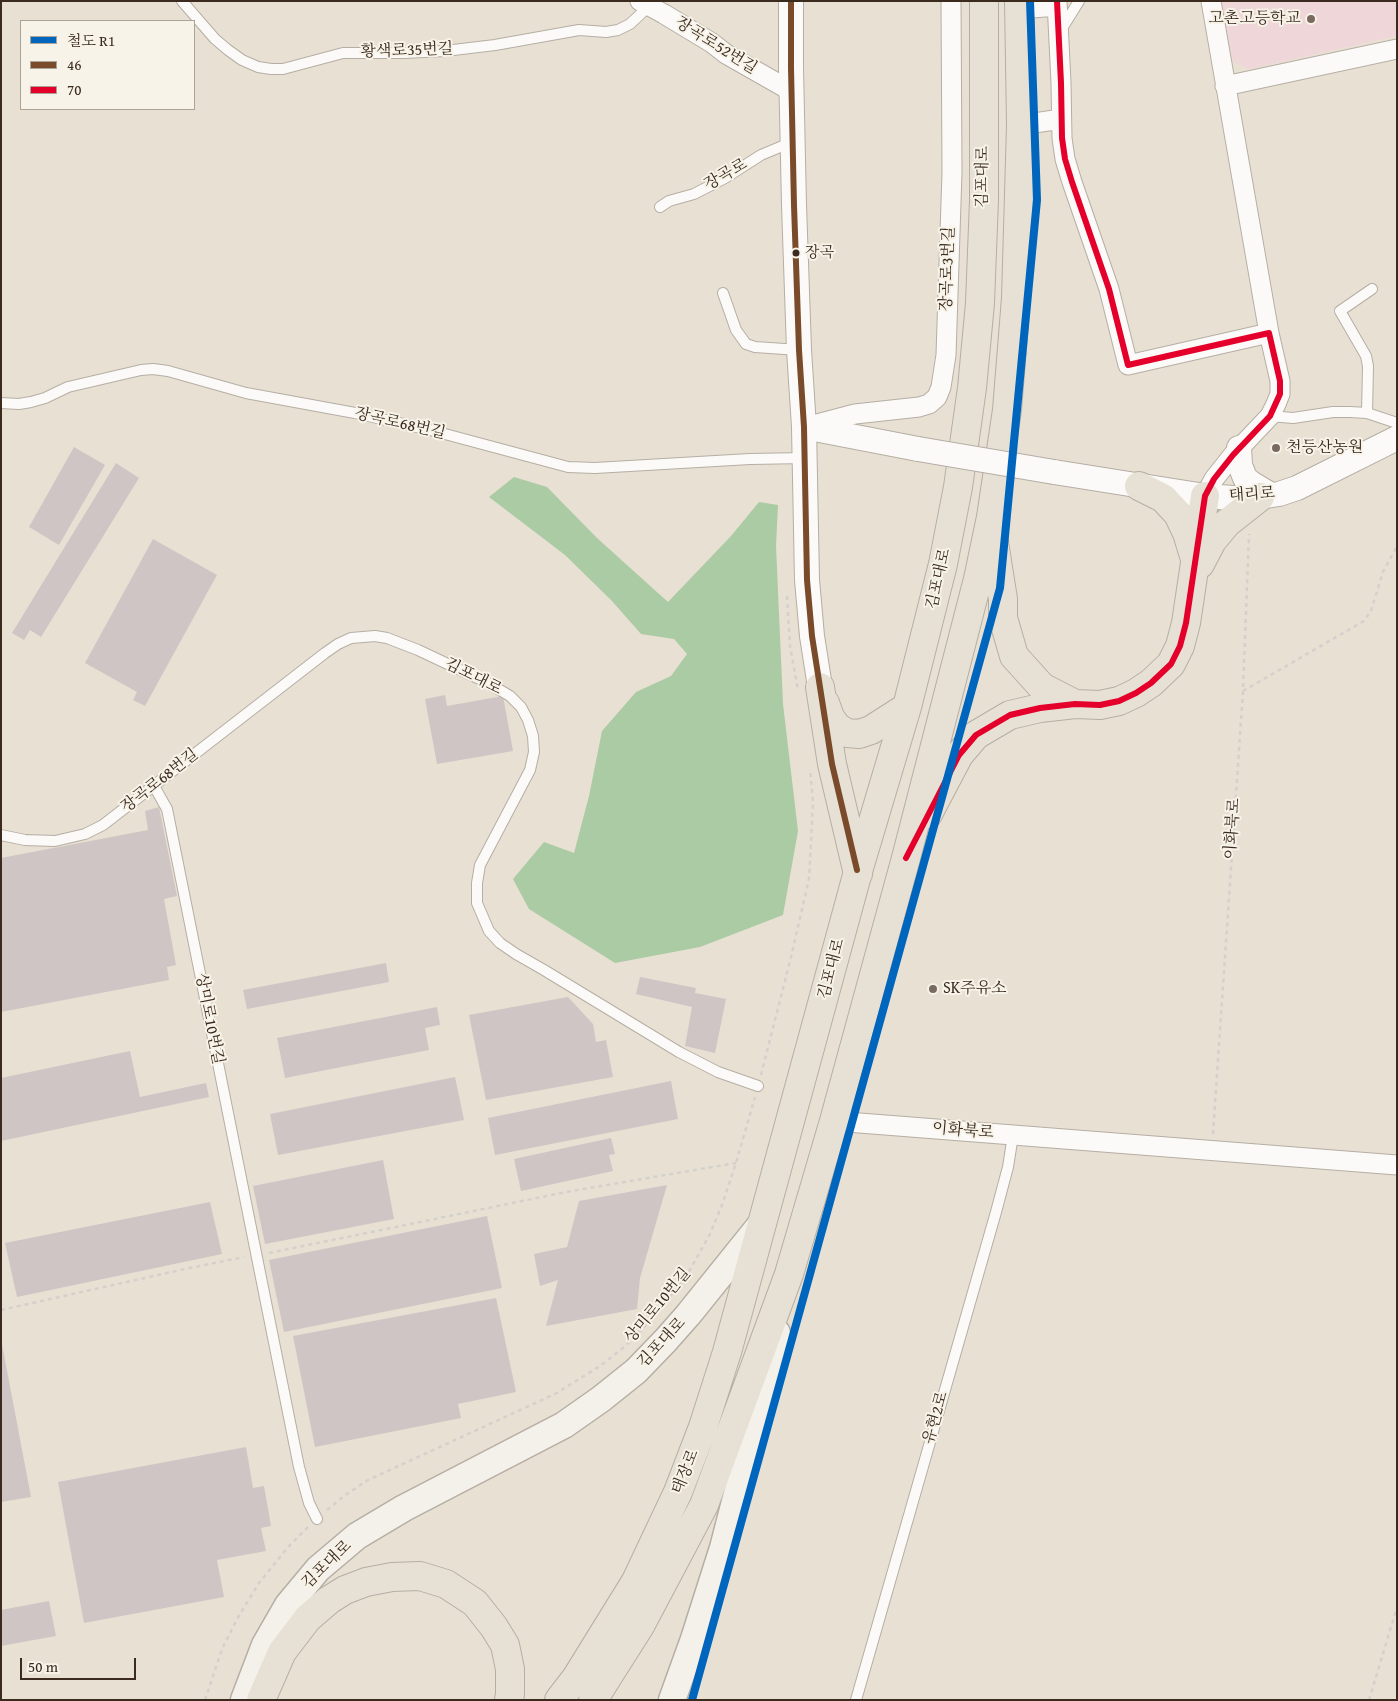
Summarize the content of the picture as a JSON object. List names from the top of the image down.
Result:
{
  "streets": {
    "main road": ["김포대로", "태장로"],
    "street": [
      "장곡로52번길",
      "장곡로3번길",
      "태리로",
      "이화북로"
    ],
    "lane": [
      "황색로35번길",
      "장곡로",
      "장곡로68번길",
      "상미로10번길",
      "유현2로"
    ]
  },
  "crossings": [
    ["장곡로52번길", "황색로35번길"],
    ["김포대로", "장곡로68번길"],
    ["김포대로", "상미로10번길"],
    ["김포대로", "태장로"],
    ["장곡로68번길", "상미로10번길"],
    ["태리로", "이화북로"],
    ["이화북로", "유현2로"]
  ],
  "places": [
    "고촌고등학교",
    "장곡",
    "천등산농원",
    "SK주유소"
  ],
  "lines": ["rail line R1", "transit line 46", "transit line 70"],
  "legend": ["철도 R1", "46", "70"],
  "scale_bar": "50 m"
}
